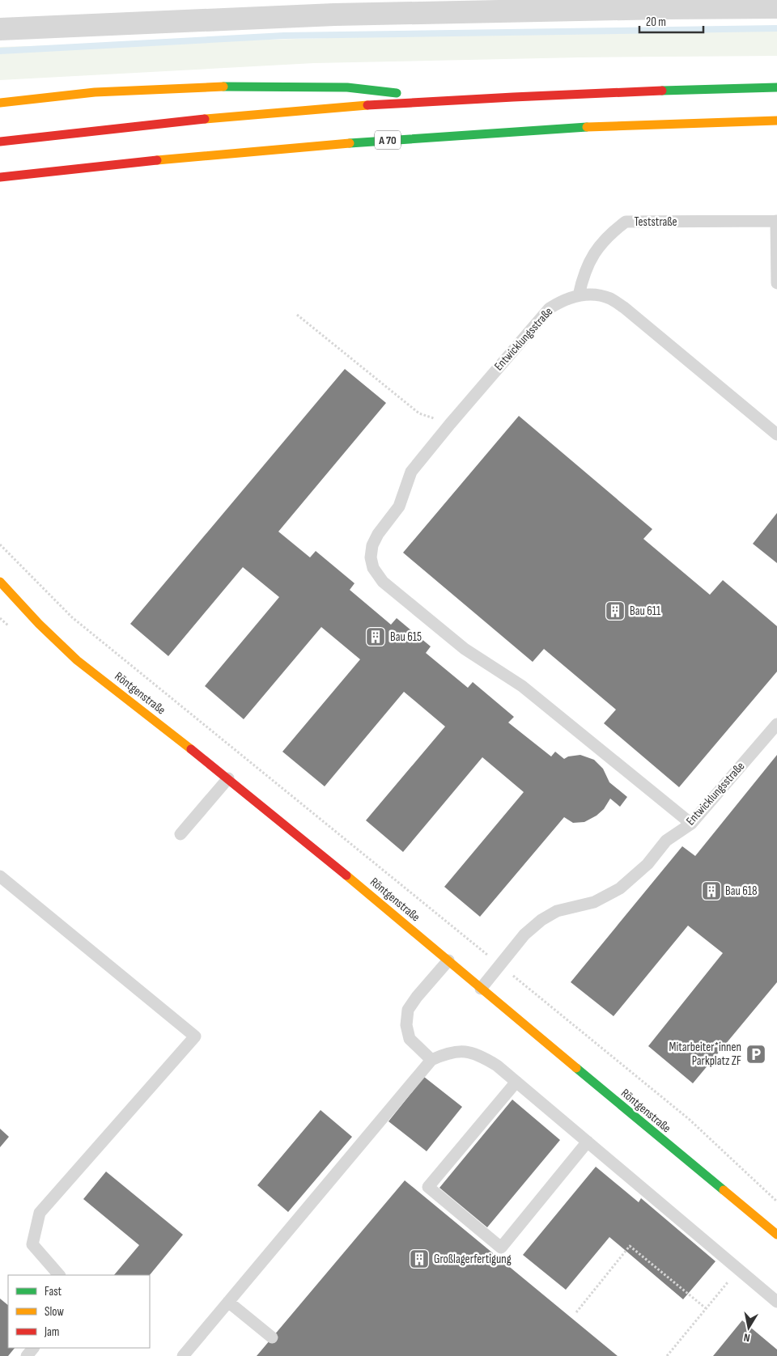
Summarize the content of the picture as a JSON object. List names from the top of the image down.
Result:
{
  "streets": {
    "main road": ["A 70", "Röntgenstraße"],
    "lane": ["Teststraße", "Entwicklungsstraße"]
  },
  "crossings": [
    ["Teststraße", "Entwicklungsstraße"],
    ["Entwicklungsstraße", "Röntgenstraße"]
  ],
  "places": {
    "building": [
      "Bau 611",
      "Bau 615",
      "Bau 618",
      "Großlagerfertigung"
    ],
    "parking": ["Mitarbeiter*innen Parkplatz ZF"]
  },
  "legend": ["Fast", "Slow", "Jam"],
  "scale_bar": "20 m",
  "north": "bottom"
}
